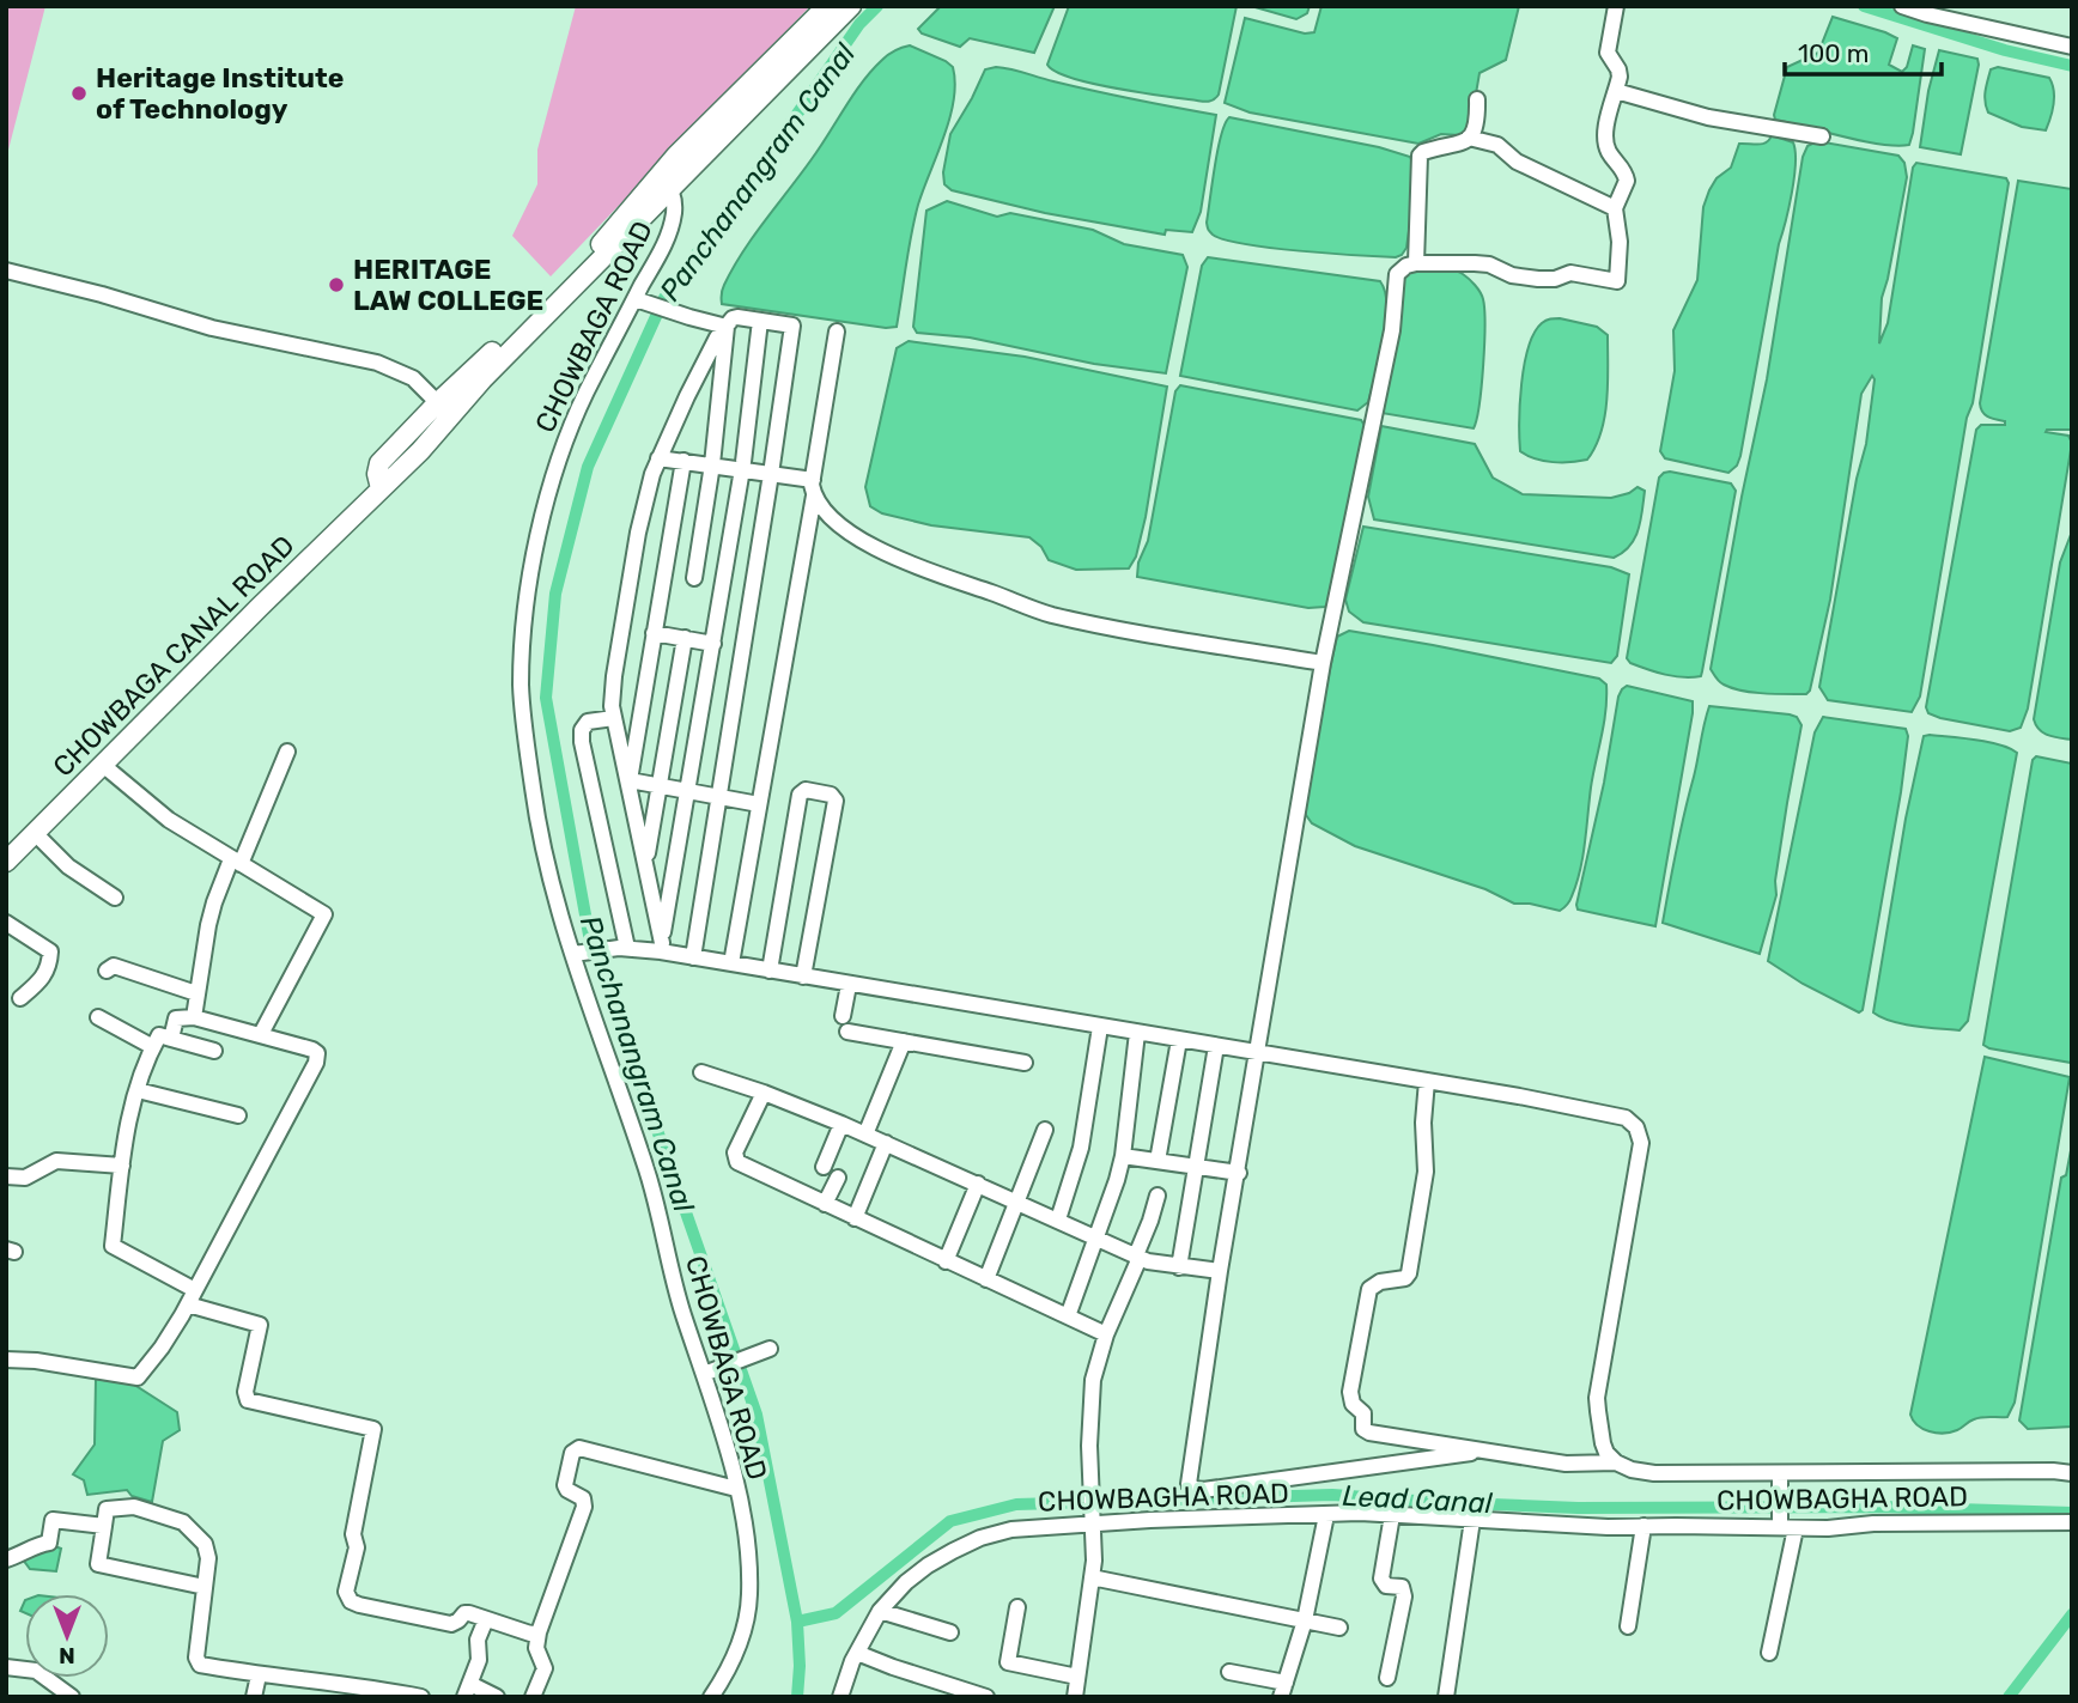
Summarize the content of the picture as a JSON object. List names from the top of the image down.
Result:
{
  "streets": {
    "main road": ["CHOWBAGA CANAL ROAD"],
    "street": ["CHOWBAGA ROAD", "CHOWBAGHA ROAD"]
  },
  "water": ["Panchanangram Canal", "Lead Canal"],
  "places": ["Heritage Institute of Technology", "HERITAGE LAW COLLEGE"],
  "scale_bar": "100 m",
  "north": "bottom"
}
